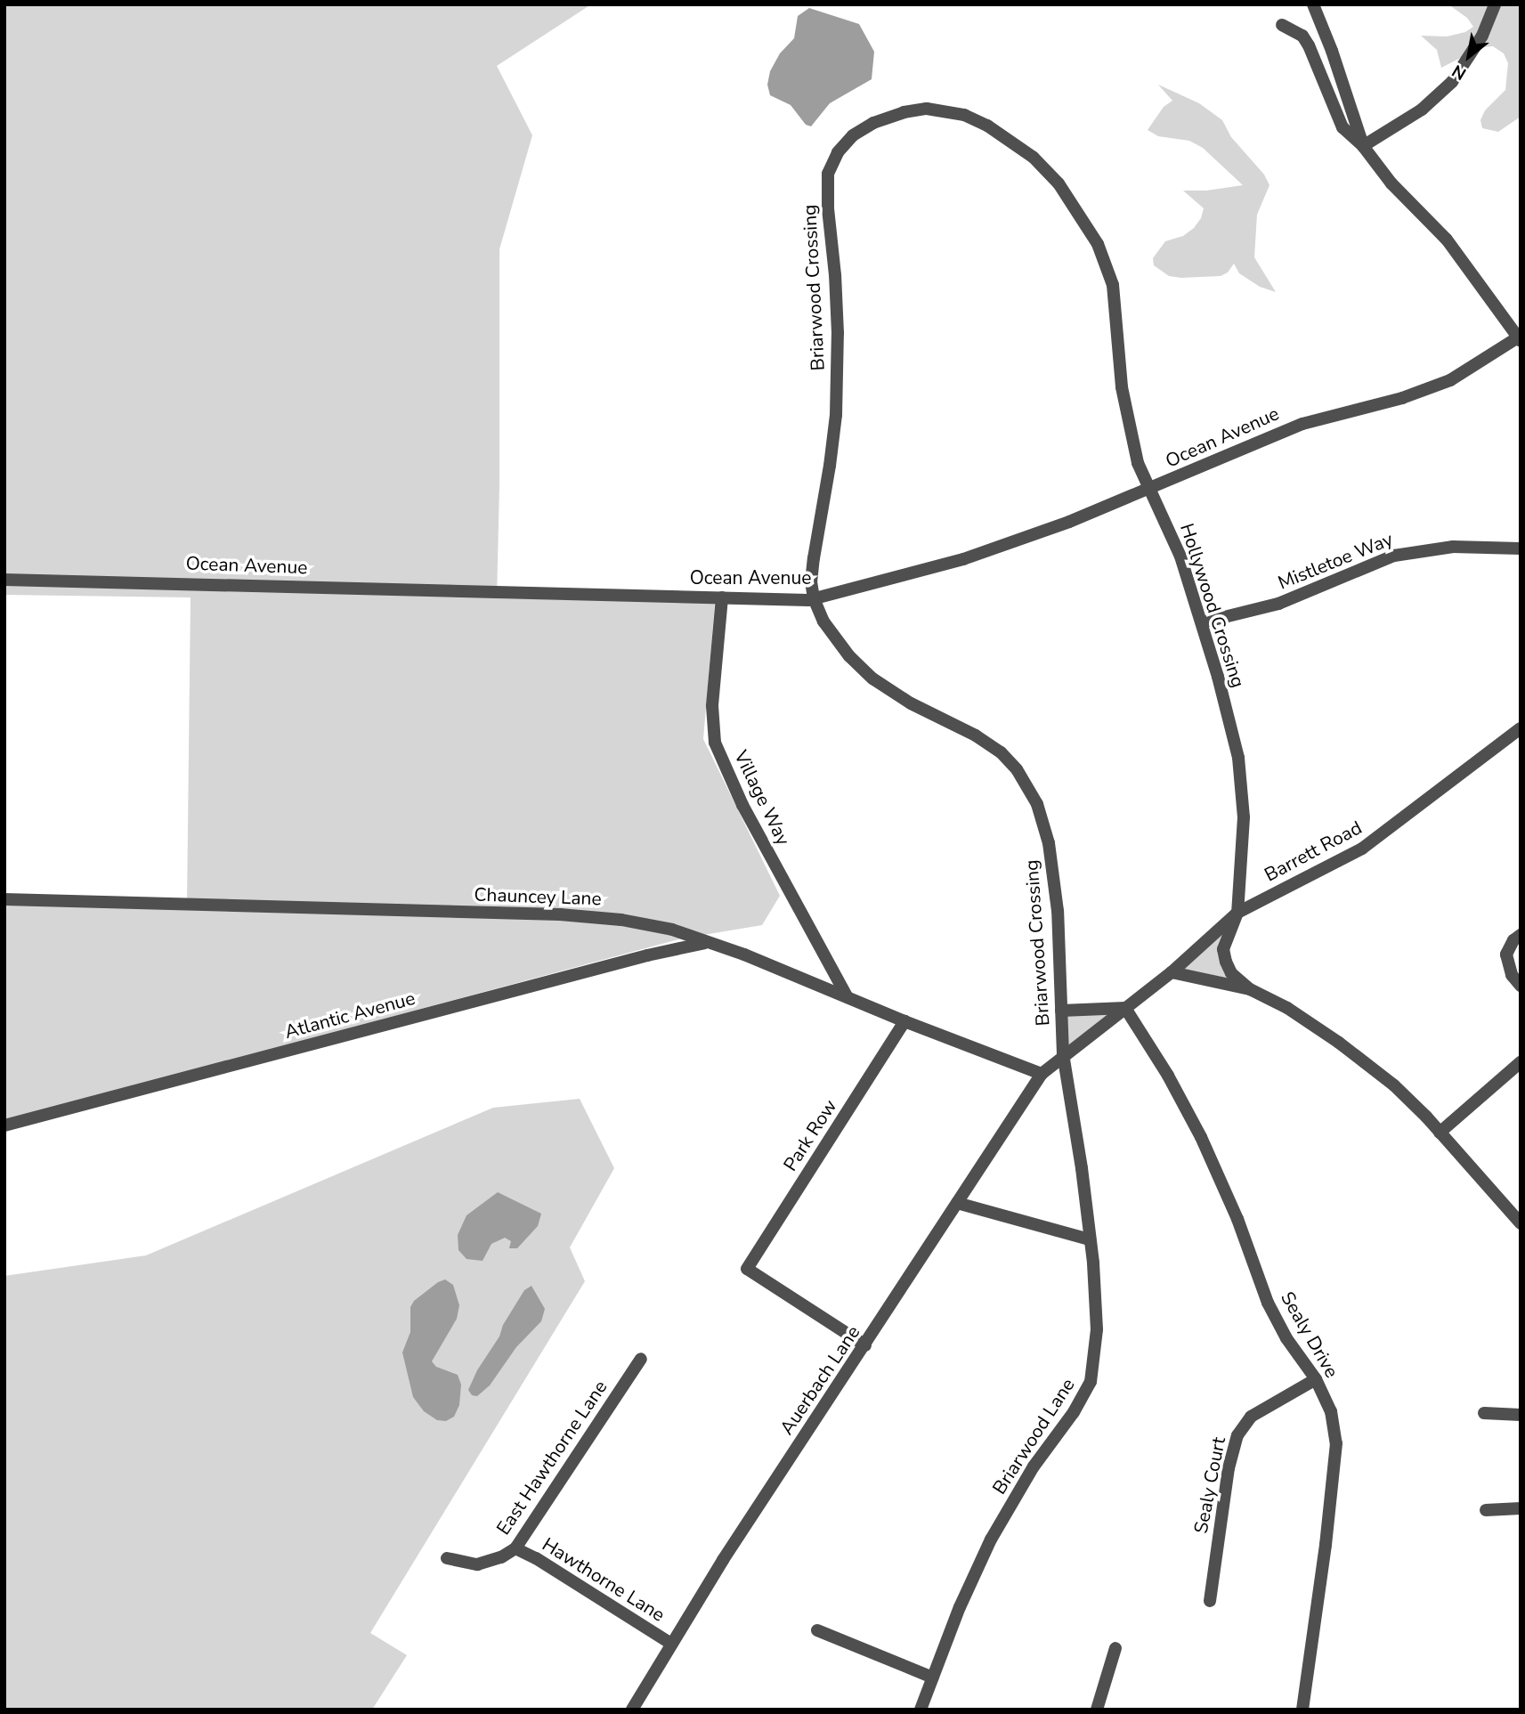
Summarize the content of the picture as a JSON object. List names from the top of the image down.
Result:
{
  "streets": {
    "street": [
      "Briarwood Crossing",
      "Ocean Avenue",
      "Mistletoe Way",
      "Hollywood Crossing",
      "Village Way",
      "Barrett Road",
      "Chauncey Lane",
      "Atlantic Avenue",
      "Park Row",
      "Sealy Drive",
      "Auerbach Lane",
      "Briarwood Lane",
      "East Hawthorne Lane",
      "Sealy Court",
      "Hawthorne Lane"
    ]
  },
  "crossings": [
    ["Briarwood Crossing", "Ocean Avenue"],
    ["Briarwood Crossing", "Hollywood Crossing"],
    ["Briarwood Crossing", "Barrett Road"],
    ["Briarwood Crossing", "Briarwood Lane"],
    ["Ocean Avenue", "Hollywood Crossing"],
    ["Ocean Avenue", "Village Way"],
    ["Mistletoe Way", "Hollywood Crossing"],
    ["Hollywood Crossing", "Barrett Road"],
    ["Village Way", "Chauncey Lane"],
    ["Barrett Road", "Sealy Drive"],
    ["Barrett Road", "Briarwood Lane"],
    ["Chauncey Lane", "Atlantic Avenue"],
    ["Chauncey Lane", "Park Row"],
    ["Chauncey Lane", "Auerbach Lane"],
    ["Park Row", "Auerbach Lane"],
    ["Sealy Drive", "Sealy Court"],
    ["Auerbach Lane", "Hawthorne Lane"],
    ["East Hawthorne Lane", "Hawthorne Lane"]
  ],
  "north": "bottom left"
}
